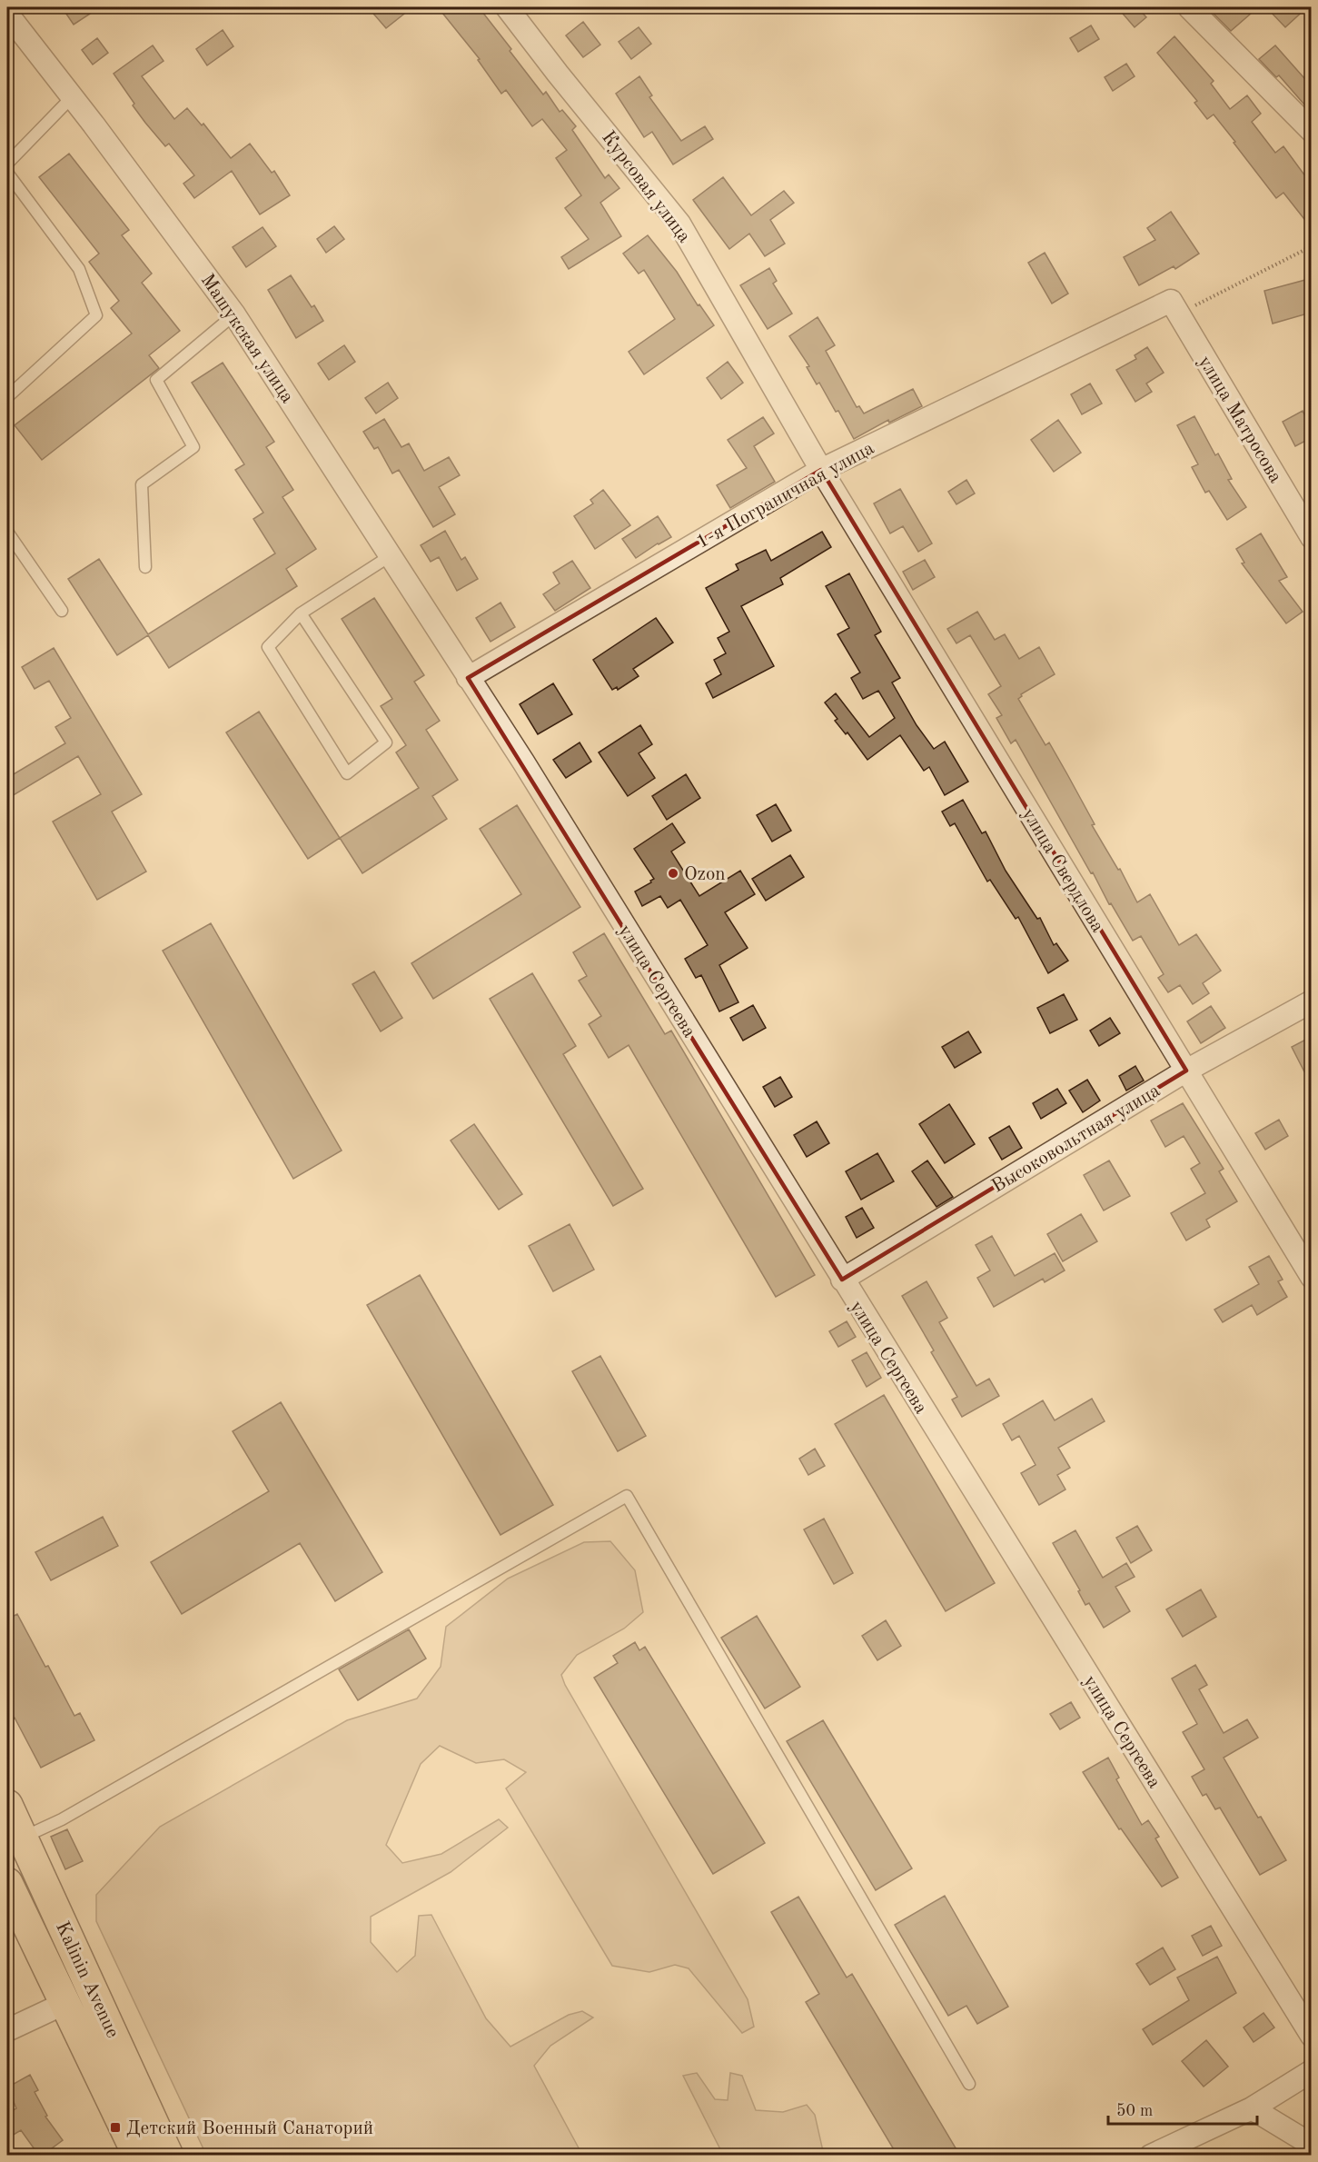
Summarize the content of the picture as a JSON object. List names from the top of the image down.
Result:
{
  "streets": {
    "main road": ["Kalinin Avenue"],
    "street": [
      "Курсовая улица",
      "Машукская улица",
      "улица Матросова",
      "1-я Пограничная улица",
      "улица Свердлова",
      "улица Сергеева",
      "Высоковольтная улица"
    ]
  },
  "crossings": [
    ["Курсовая улица", "1-я Пограничная улица"],
    ["Курсовая улица", "улица Свердлова"],
    ["Машукская улица", "1-я Пограничная улица"],
    ["Машукская улица", "улица Сергеева"],
    ["улица Матросова", "1-я Пограничная улица"],
    ["1-я Пограничная улица", "улица Свердлова"],
    ["1-я Пограничная улица", "улица Сергеева"],
    ["улица Свердлова", "Высоковольтная улица"],
    ["улица Сергеева", "Высоковольтная улица"]
  ],
  "places": {
    "other": ["Ozon"],
    "transit": ["Детский Военный Санаторий"]
  },
  "scale_bar": "50 m"
}
